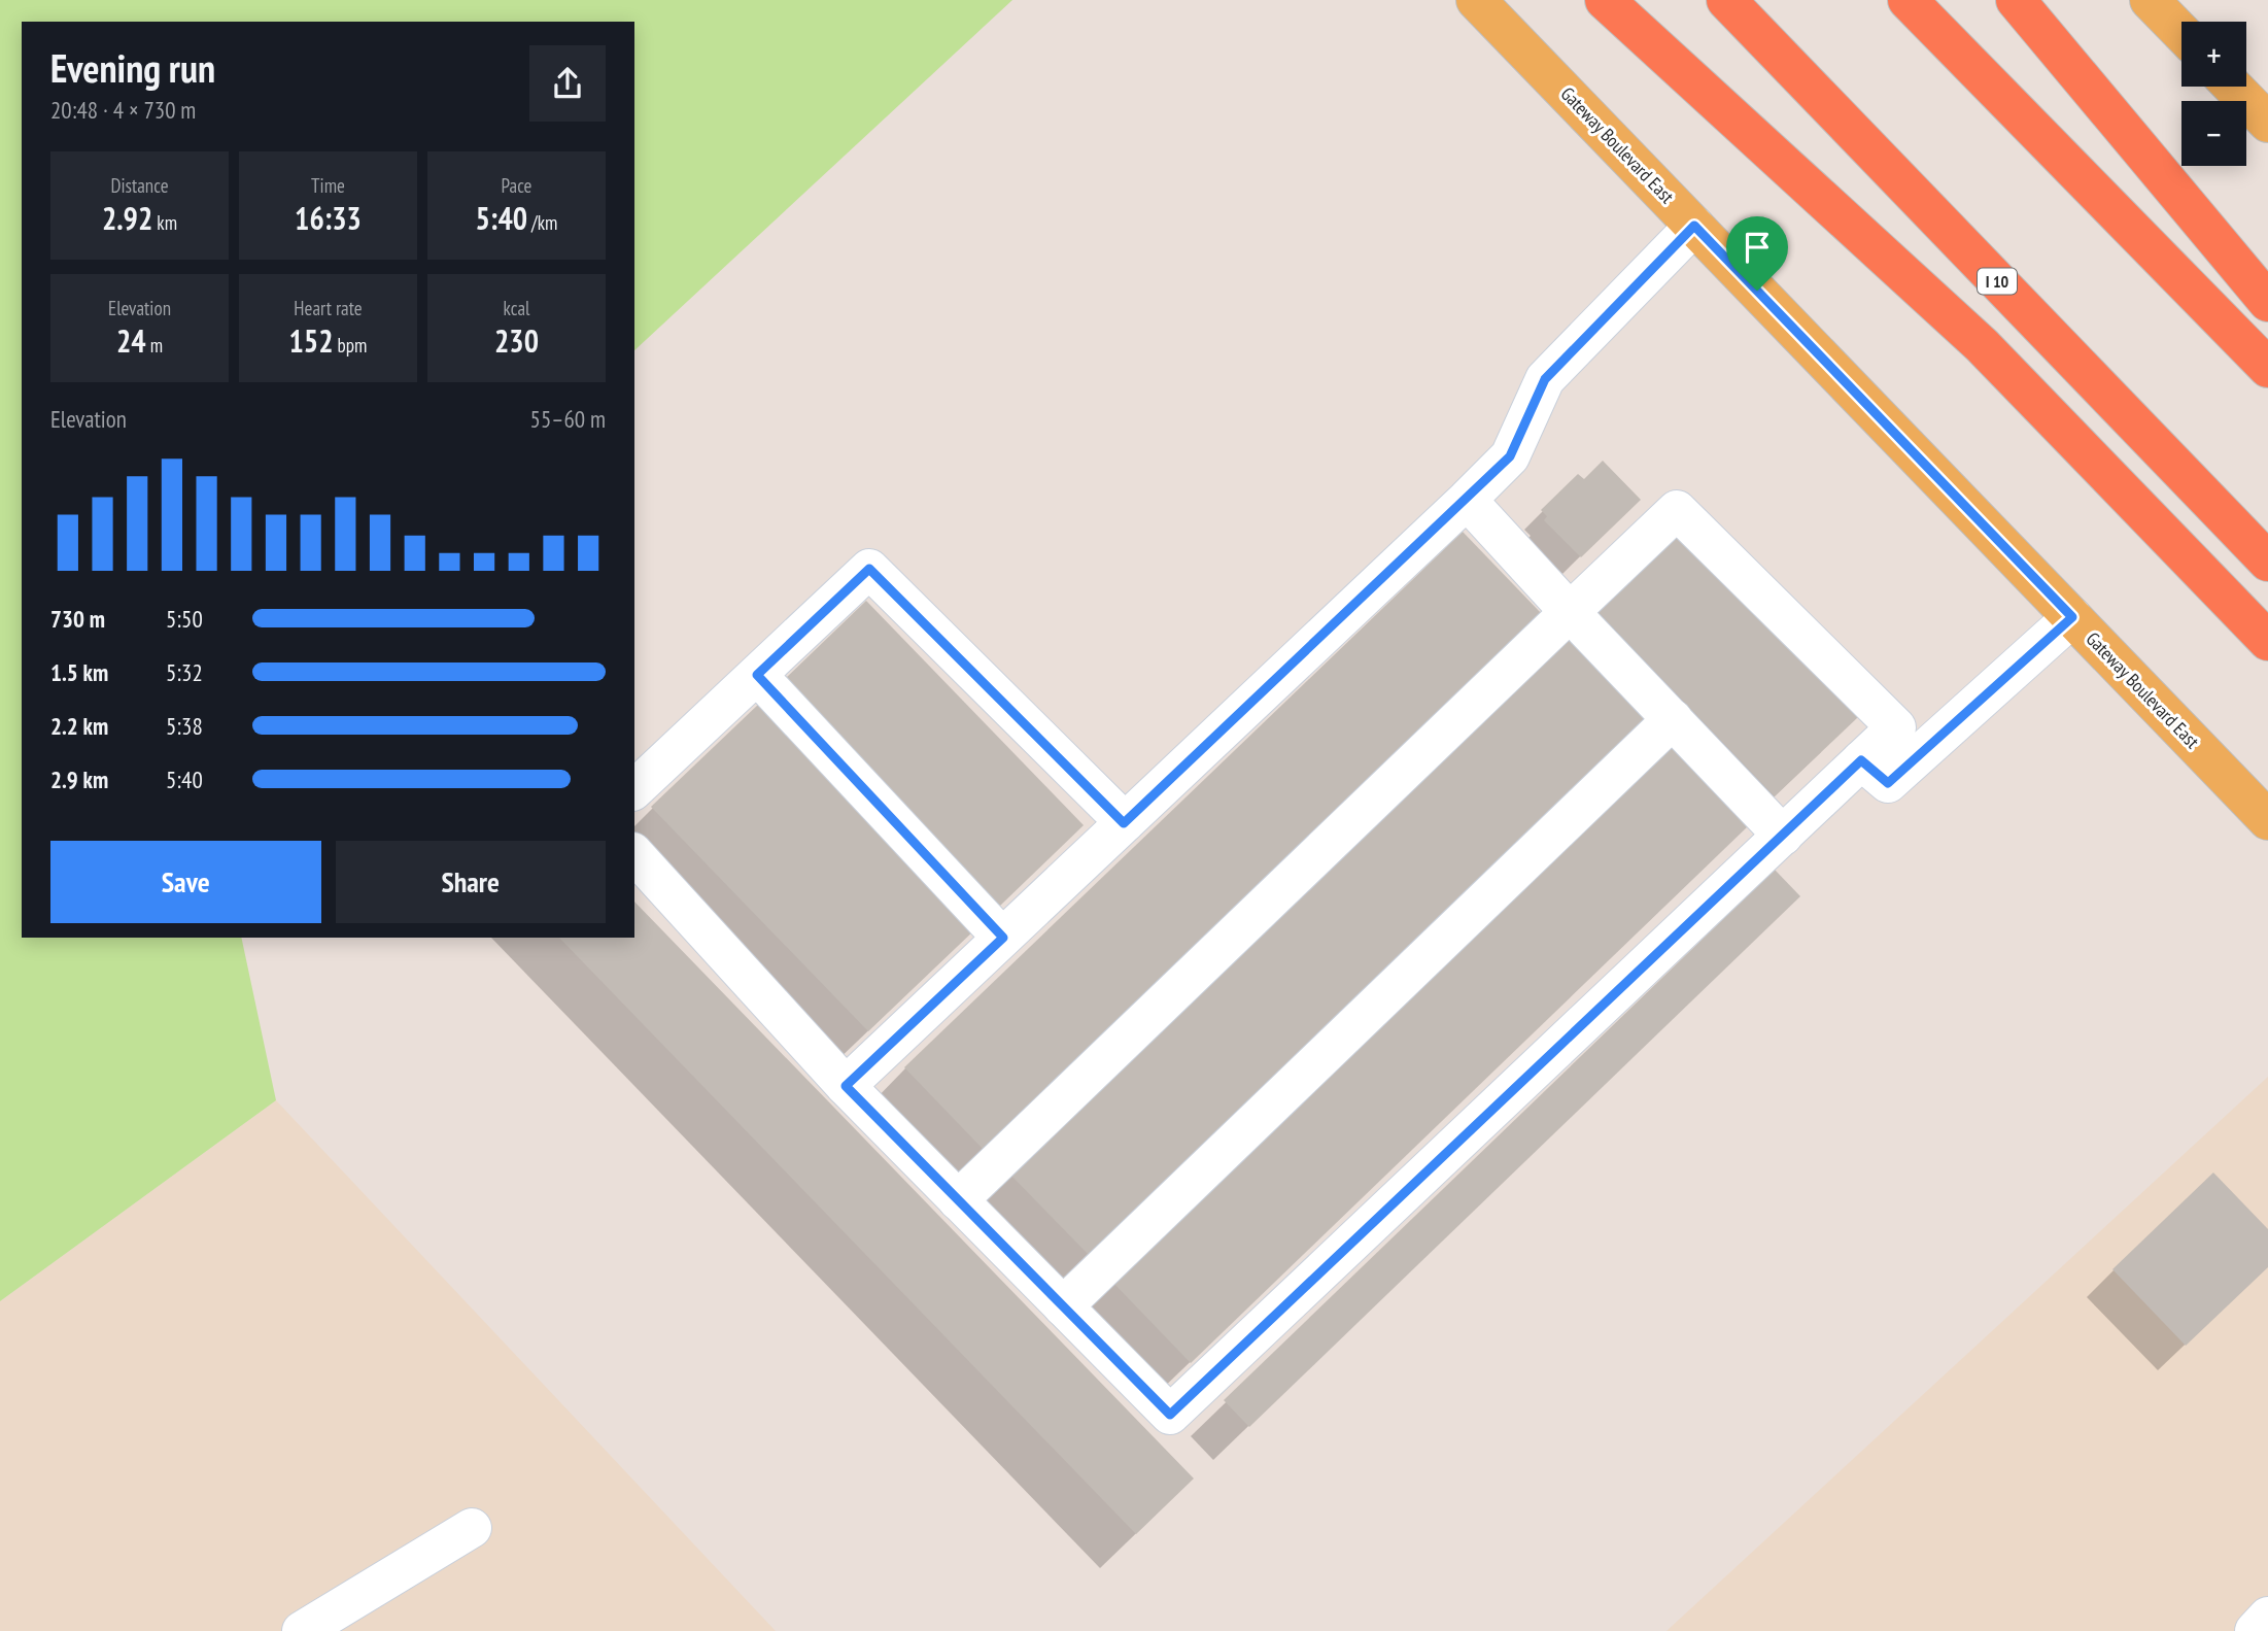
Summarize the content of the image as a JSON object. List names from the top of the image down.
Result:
{
  "streets": {
    "highway": ["I 10"],
    "main road": ["Gateway Boulevard East"]
  },
  "page": {
    "map_buttons": ["+", "−"],
    "heading": ["Evening run", "20:48 · 4 × 730 m"],
    "stats": [
      ["Distance", "2.92 km"],
      ["Time", "16:33"],
      ["Pace", "5:40 /km"],
      ["Elevation", "24 m"],
      ["Heart rate", "152 bpm"],
      ["kcal", "230"]
    ],
    "chart": ["Elevation", "55–60 m"],
    "list": [
      {
        "name": "730 m",
        "note": "5:50"
      },
      {
        "name": "1.5 km",
        "note": "5:32"
      },
      {
        "name": "2.2 km",
        "note": "5:38"
      },
      {
        "name": "2.9 km",
        "note": "5:40"
      }
    ],
    "buttons": ["Save", "Share"]
  }
}
